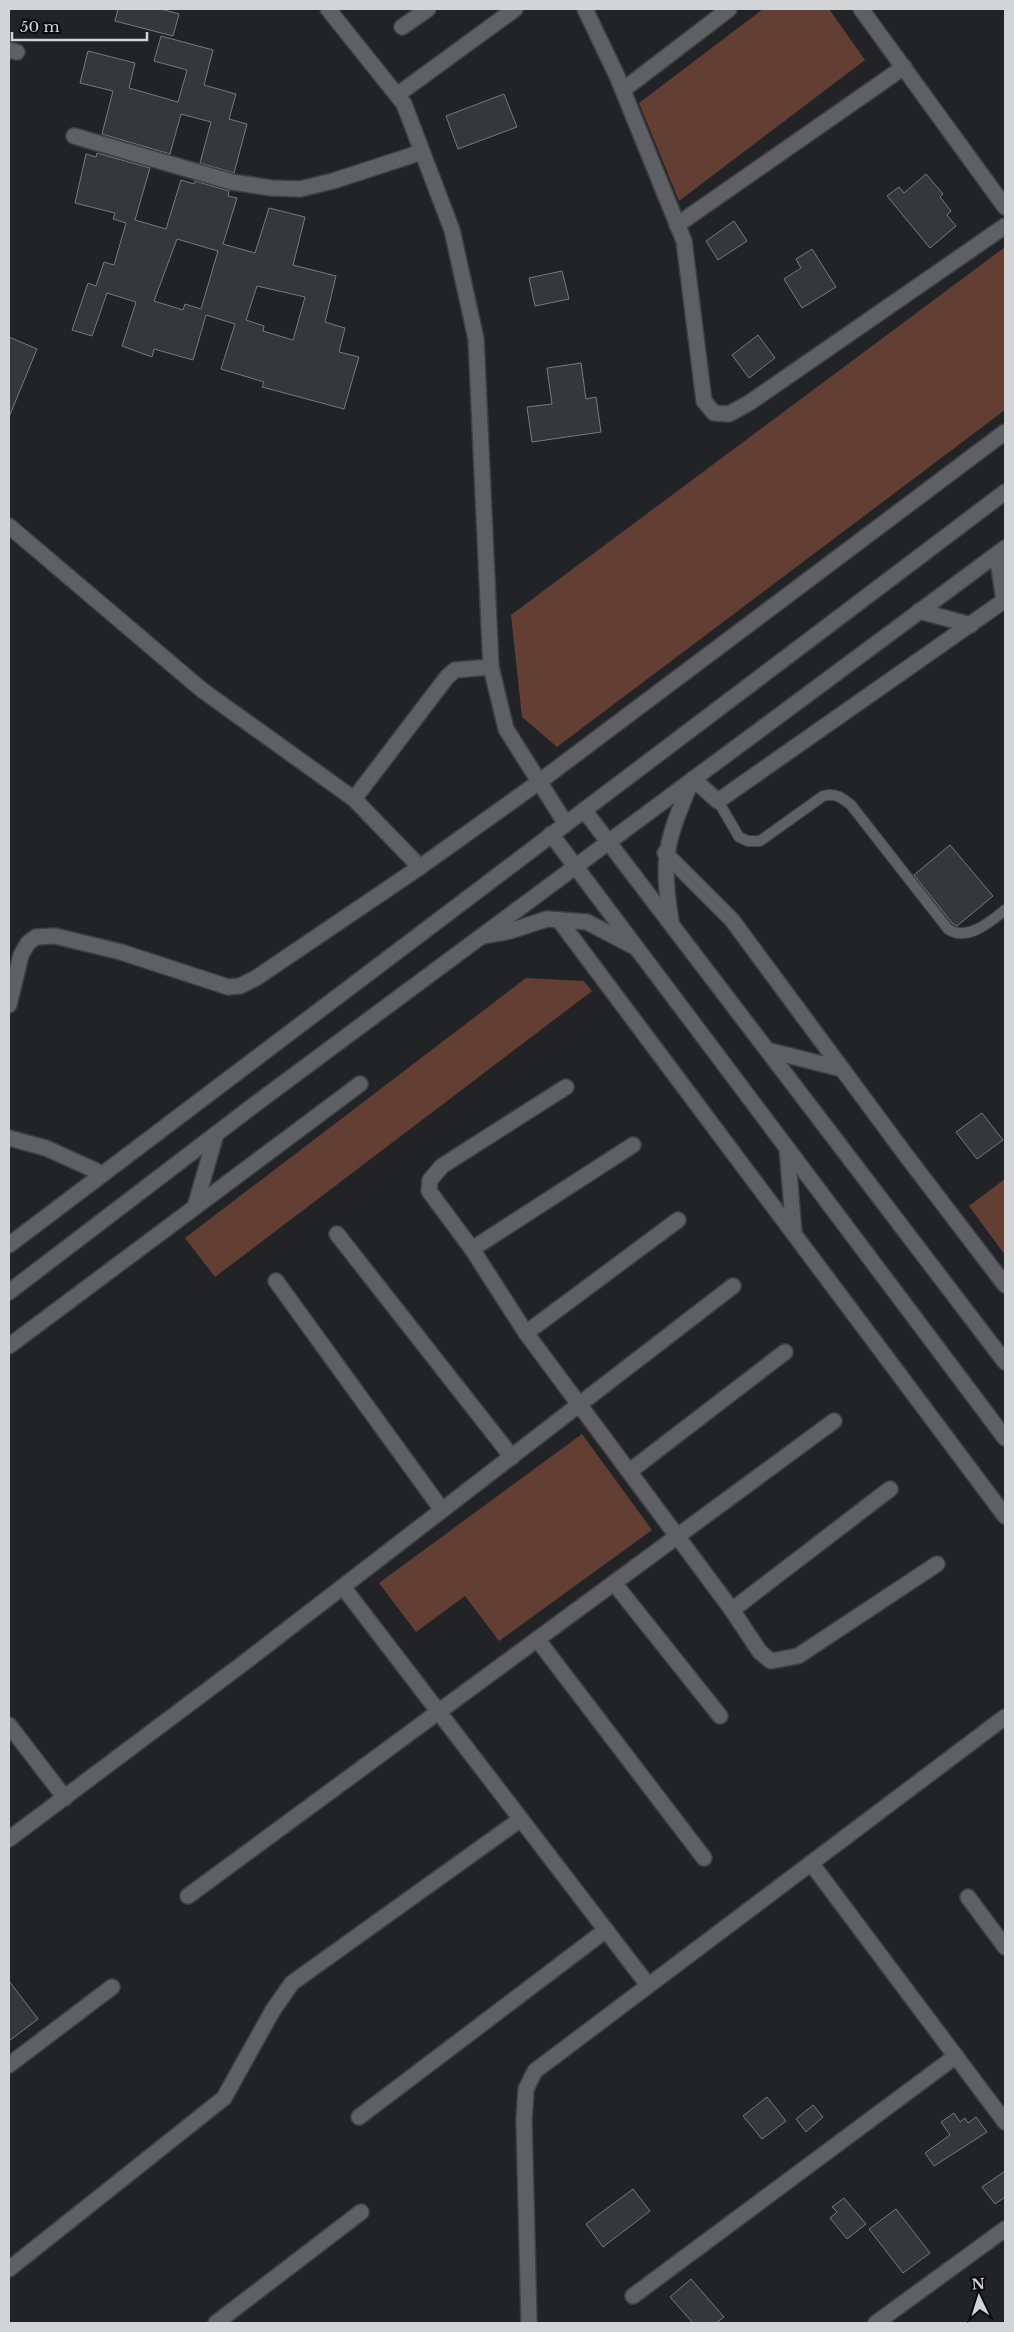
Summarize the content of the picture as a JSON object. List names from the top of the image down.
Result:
{
  "scale_bar": "50 m",
  "north": "top"
}
